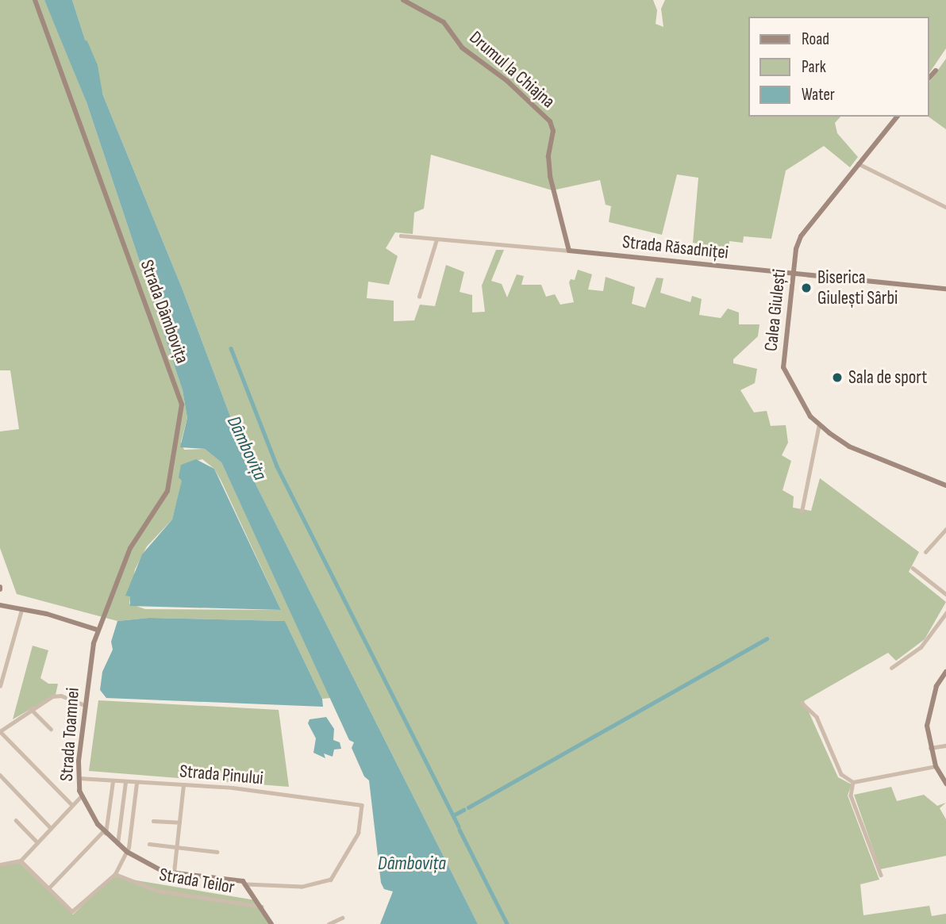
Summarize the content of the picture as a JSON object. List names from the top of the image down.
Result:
{
  "streets": {
    "street": [
      "Drumul la Chiajna",
      "Strada Răsadniței",
      "Calea Giulești",
      "Strada Dâmbovița",
      "Strada Toamnei",
      "Strada Pinului",
      "Strada Teilor"
    ]
  },
  "crossings": [
    ["Drumul la Chiajna", "Strada Răsadniței"],
    ["Strada Răsadniței", "Calea Giulești"],
    ["Strada Dâmbovița", "Strada Toamnei"],
    ["Strada Toamnei", "Strada Pinului"]
  ],
  "water": ["Dâmbovița"],
  "places": ["Biserica Giulești Sârbi", "Sala de sport"],
  "legend": ["Road", "Park", "Water"]
}
